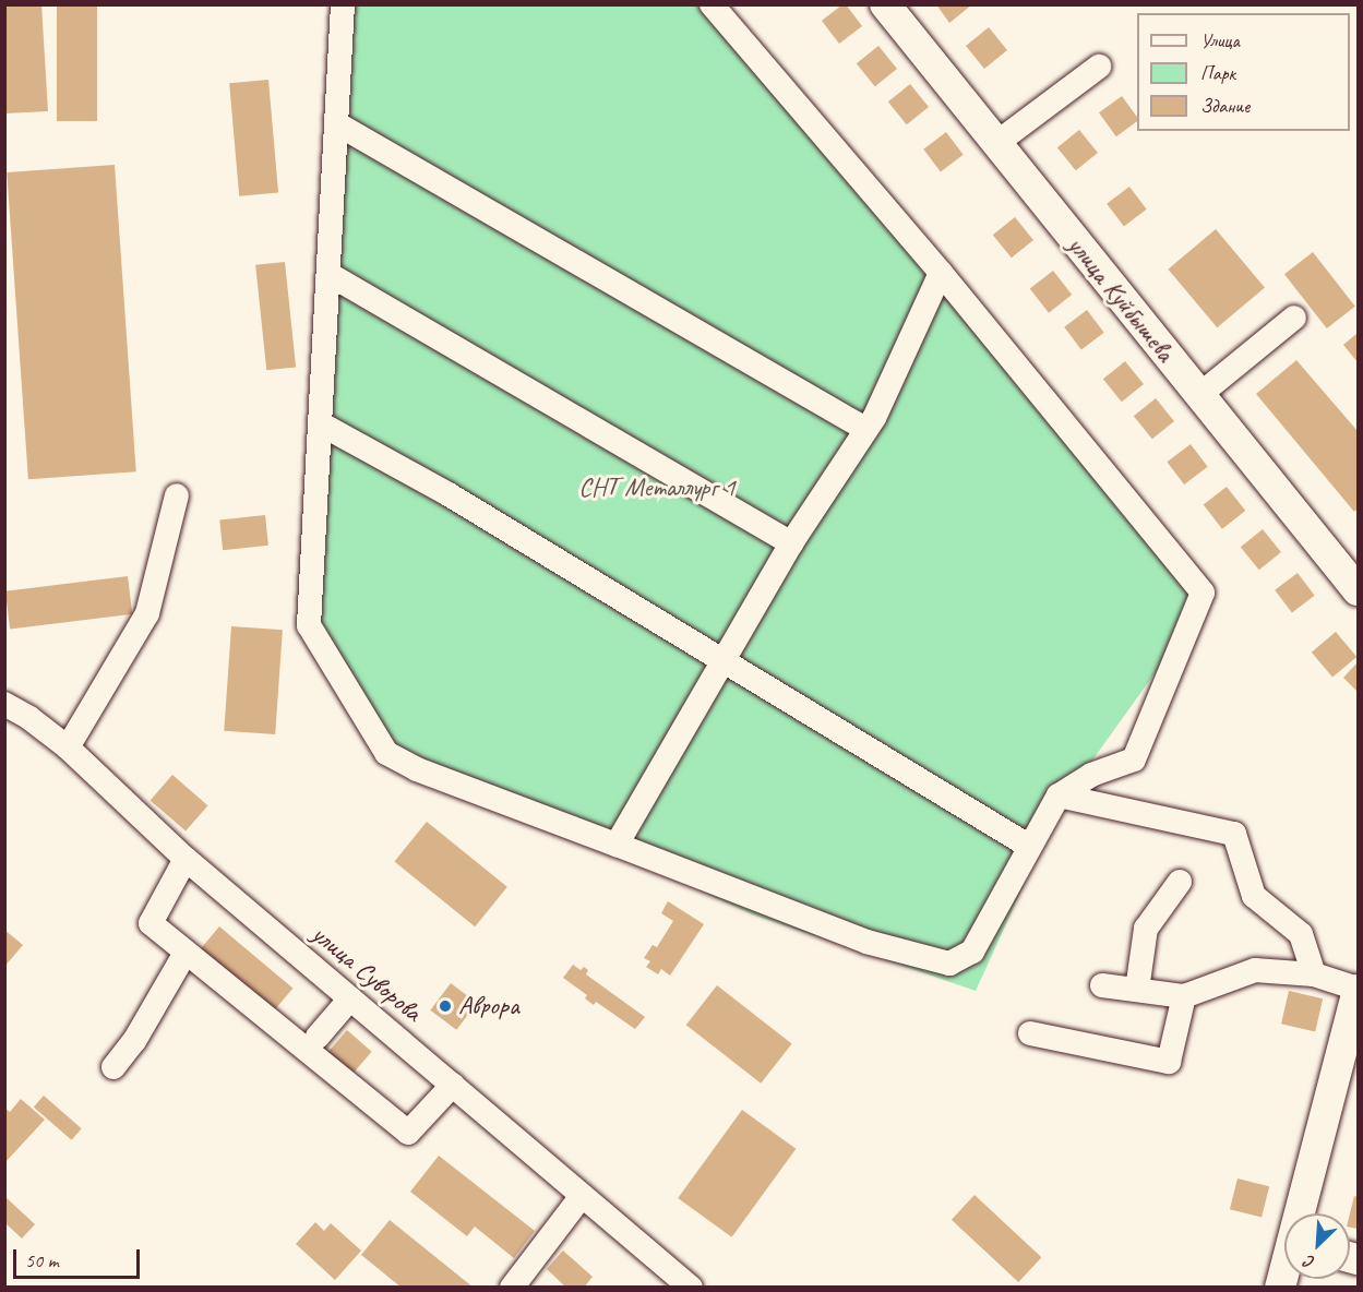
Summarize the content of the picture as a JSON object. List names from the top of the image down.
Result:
{
  "streets": {
    "main road": ["улица Куйбышева"],
    "street": ["улица Суворова"]
  },
  "parks": ["СНТ Металлург 1"],
  "places": ["Аврора"],
  "legend": ["Улица", "Парк", "Здание"],
  "scale_bar": "50 m",
  "north": "bottom left"
}
